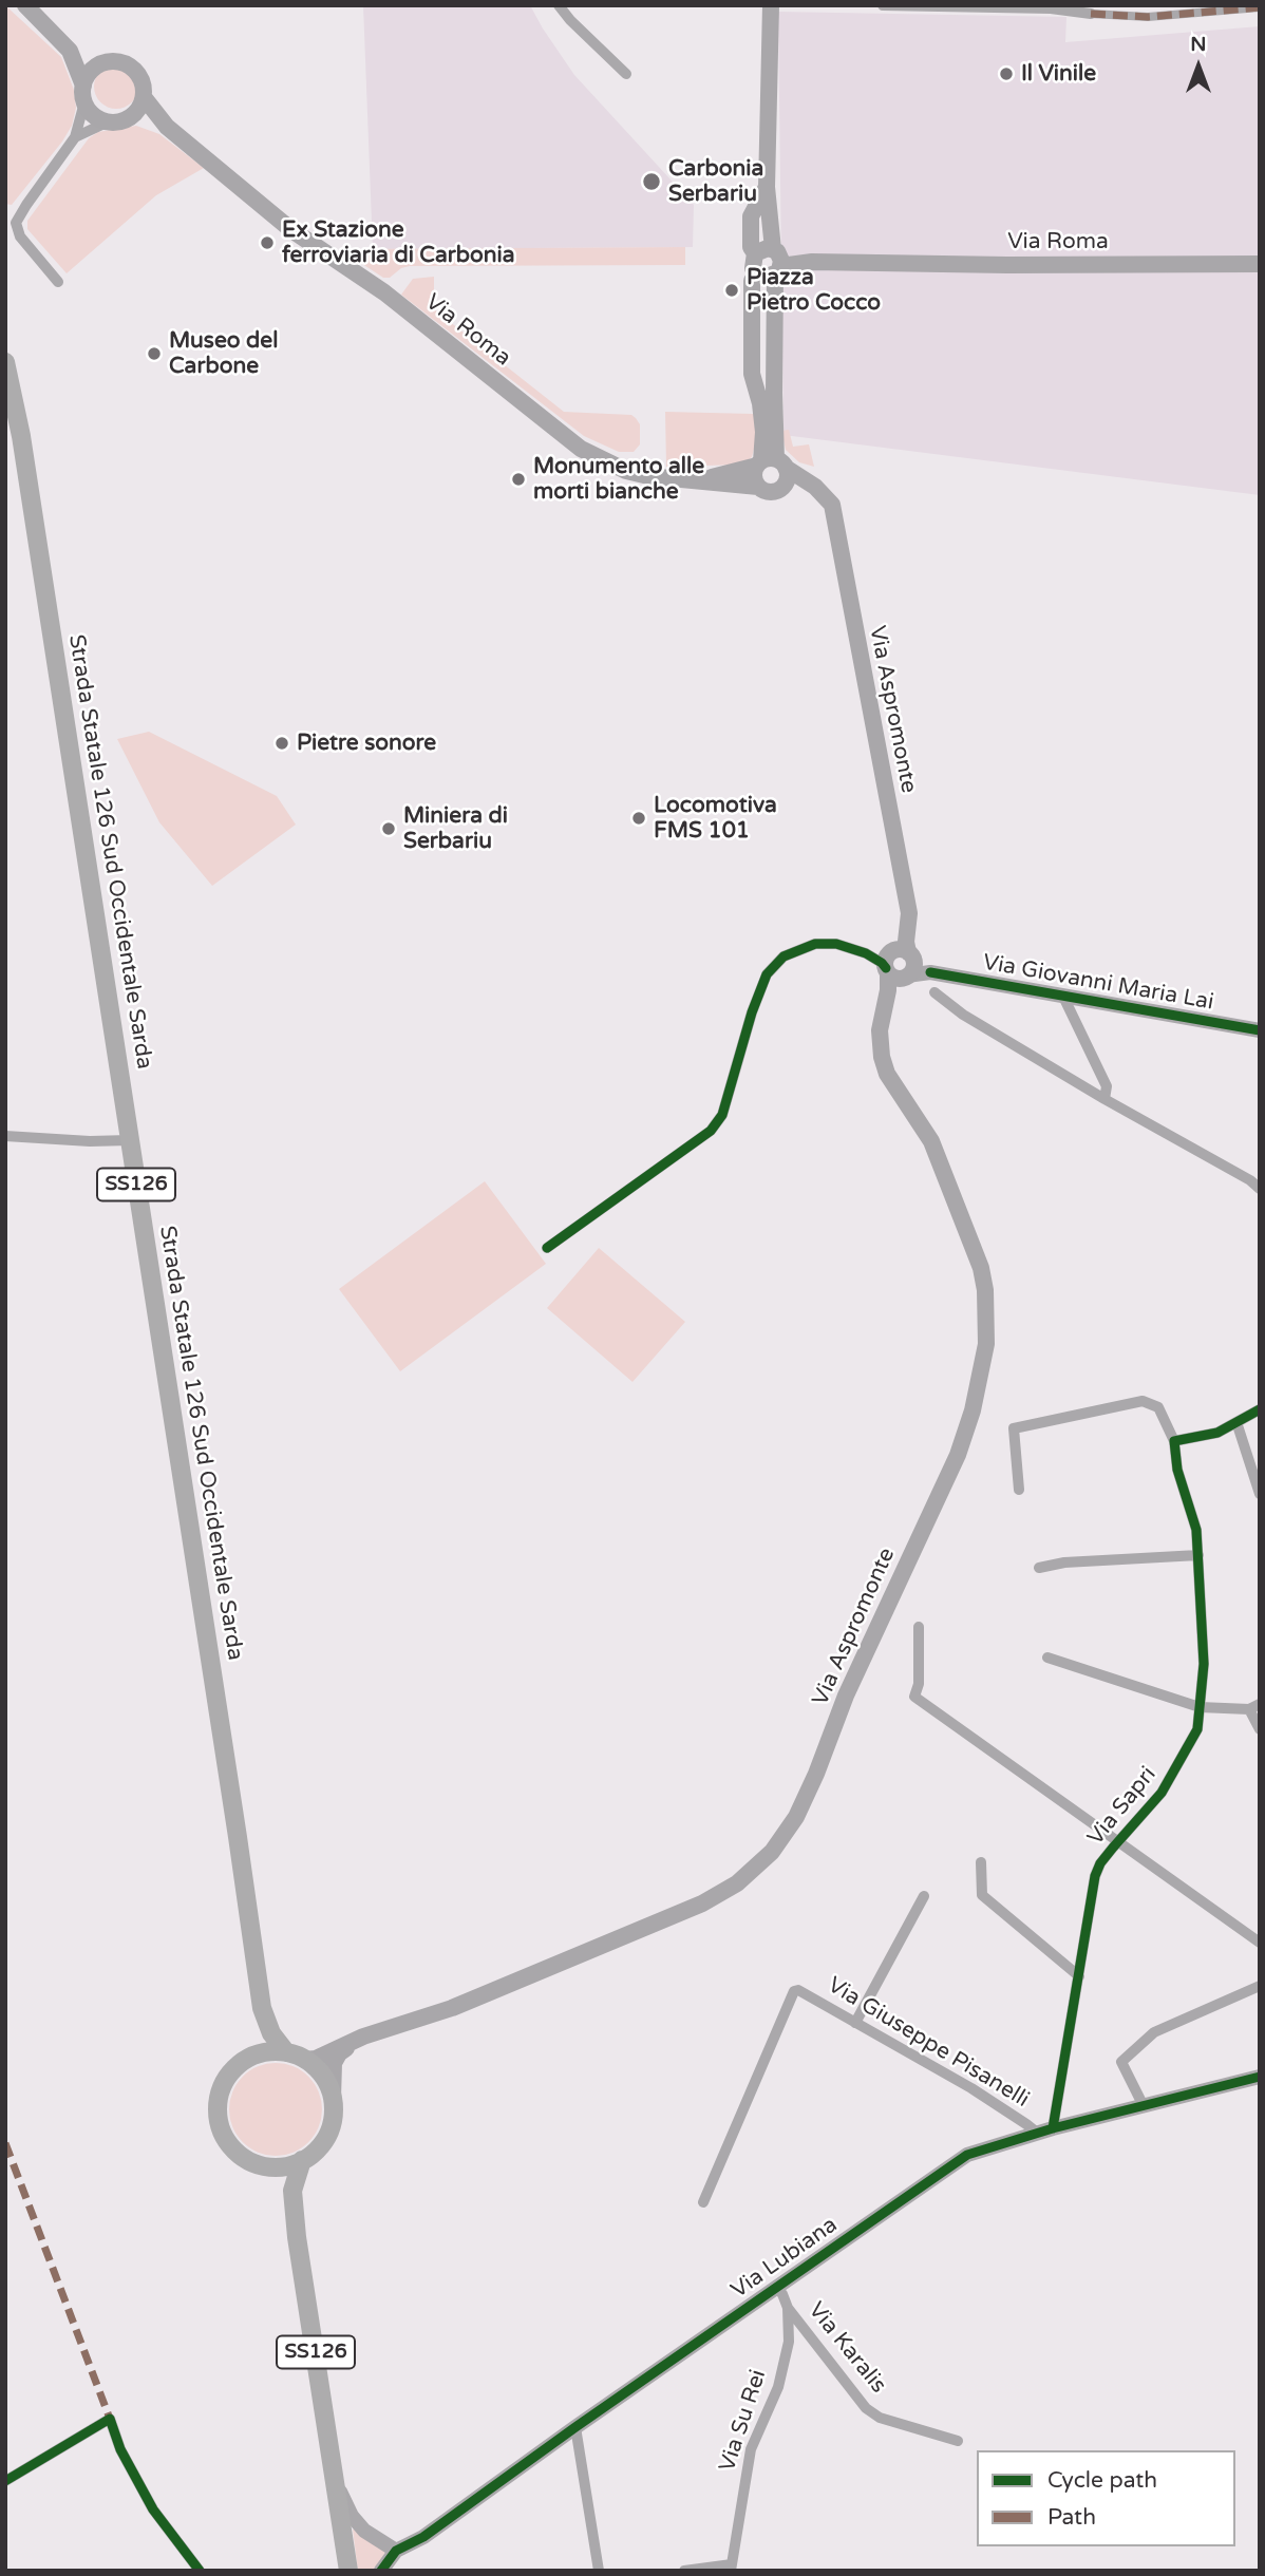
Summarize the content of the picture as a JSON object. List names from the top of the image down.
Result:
{
  "streets": {
    "main road": [
      "Via Roma",
      "Via Aspromonte",
      "Strada Statale 126 Sud Occidentale Sarda",
      "SS126"
    ],
    "street": [
      "Via Giovanni Maria Lai",
      "Via Sapri",
      "Via Giuseppe Pisanelli",
      "Via Lubiana",
      "Via Karalis",
      "Via Su Rei"
    ]
  },
  "crossings": [
    ["Via Aspromonte", "Via Giovanni Maria Lai"],
    ["Via Aspromonte", "SS126"],
    ["Strada Statale 126 Sud Occidentale Sarda", "SS126"],
    ["Via Sapri", "Via Lubiana"],
    ["Via Giuseppe Pisanelli", "Via Lubiana"],
    ["Via Karalis", "Via Su Rei"]
  ],
  "places": [
    "Il Vinile",
    "Carbonia Serbariu",
    "Ex Stazione ferroviaria di Carbonia",
    "Piazza Pietro Cocco",
    "Museo del Carbone",
    "Monumento alle morti bianche",
    "Pietre sonore",
    "Locomotiva FMS 101",
    "Miniera di Serbariu"
  ],
  "legend": ["Cycle path", "Path"],
  "north": "top"
}
